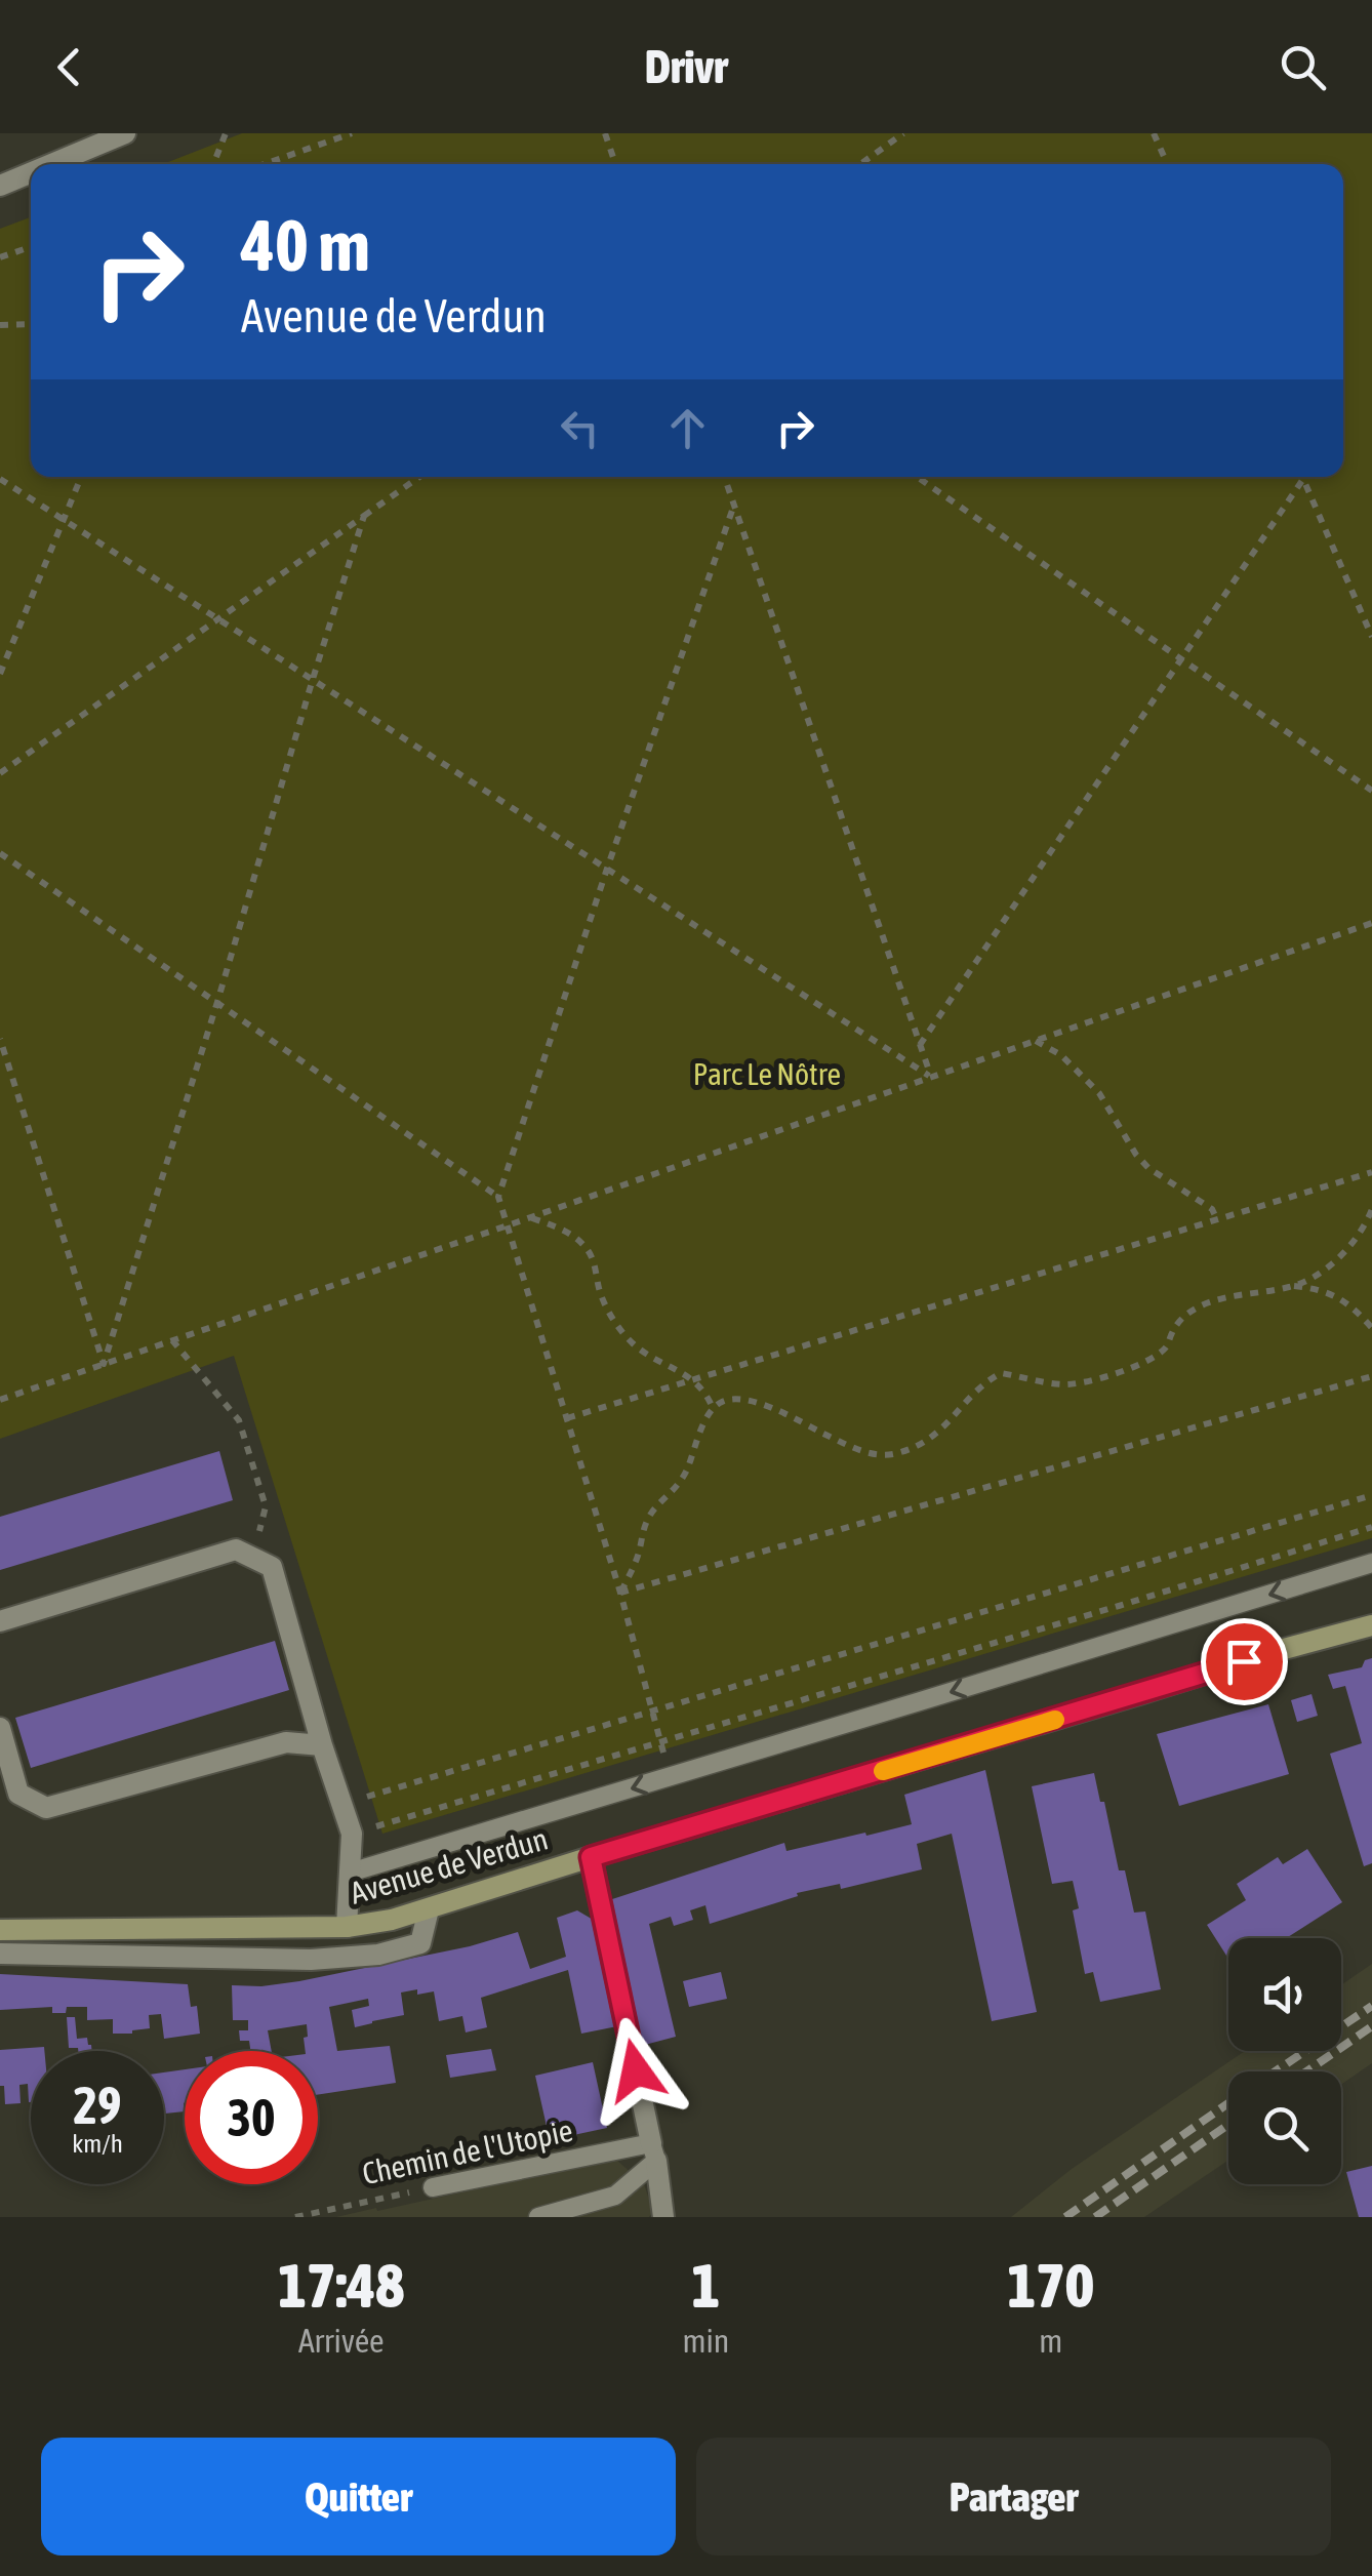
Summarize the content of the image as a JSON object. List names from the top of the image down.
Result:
{
  "streets": {
    "main road": ["Avenue de Verdun"],
    "lane": ["Chemin de l'Utopie"]
  },
  "parks": ["Parc Le Nôtre"],
  "page": {
    "header": "Drivr",
    "turn": ["40 m", "Avenue de Verdun"],
    "speed": "29 km/h",
    "limit": "30",
    "eta": [
      "17:48",
      "Arrivée",
      "1",
      "min",
      "170",
      "m"
    ],
    "buttons": ["Quitter", "Partager"]
  }
}
